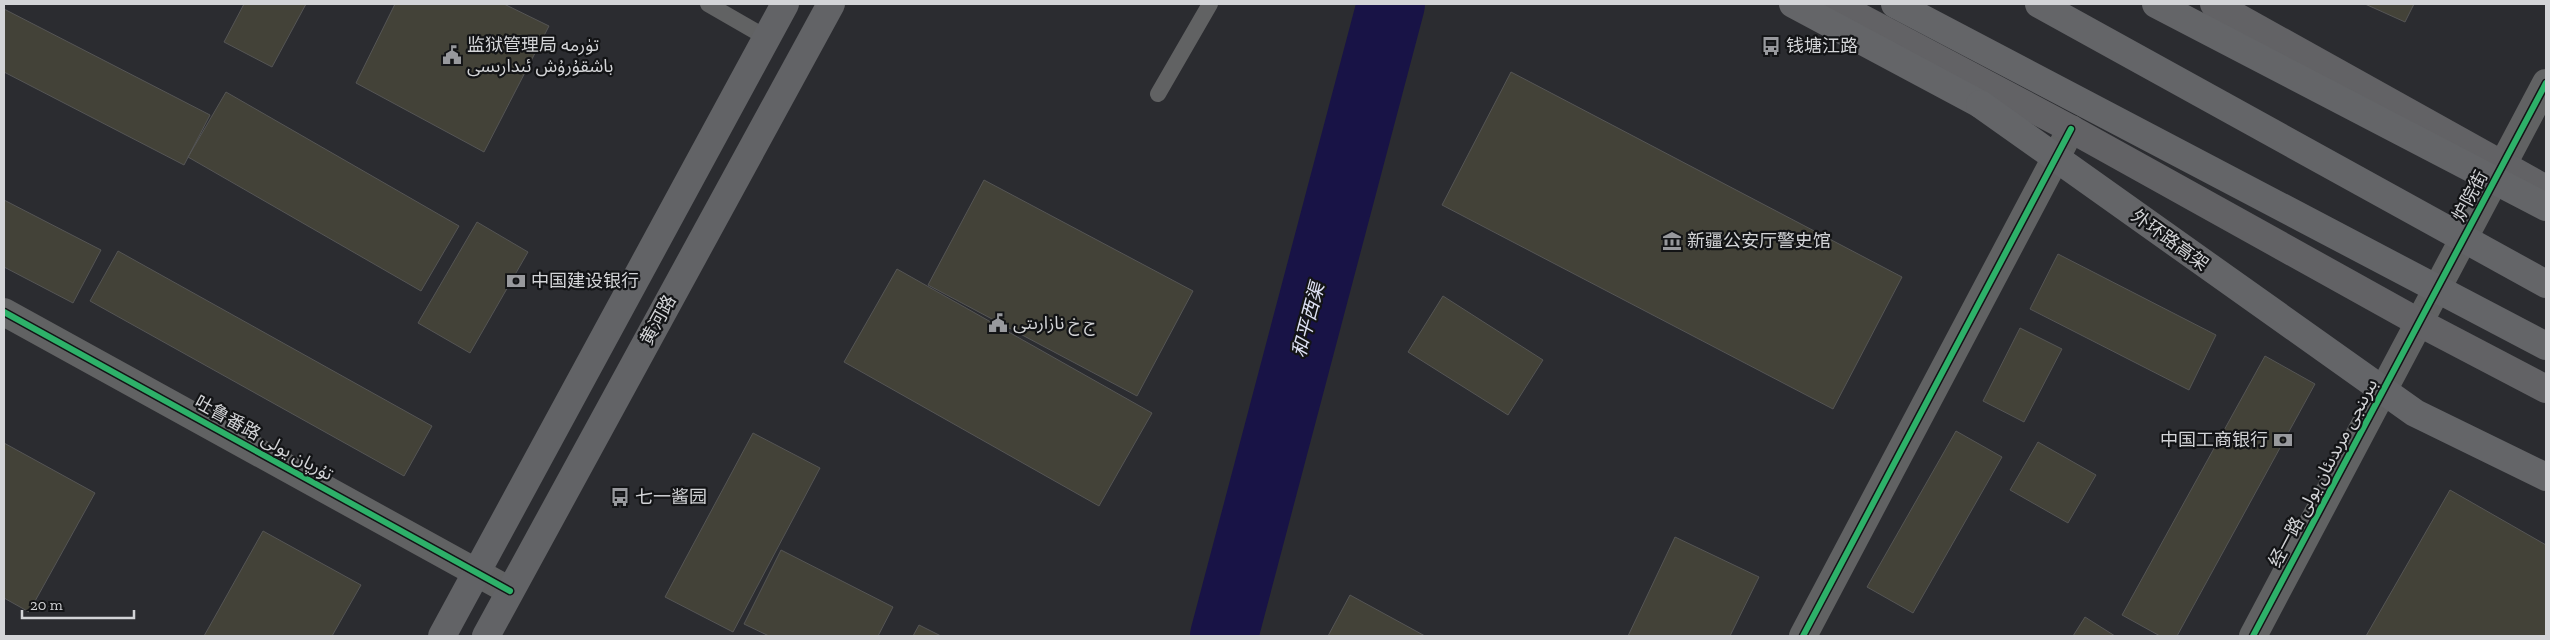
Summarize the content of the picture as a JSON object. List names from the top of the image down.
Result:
{
  "streets": {
    "highway": ["外环路高架"],
    "main road": ["黄河路"],
    "street": ["炉院街", "吐鲁番路 تۇرپان يولى", "经一路 بىرىنجى مرىدىئان يولى"]
  },
  "crossings": [
    ["炉院街", "经一路 بىرىنجى مرىدىئان يولى"],
    ["黄河路", "吐鲁番路 تۇرپان يولى"]
  ],
  "water": ["和平西渠"],
  "places": {
    "bus stop": ["钱塘江路", "七一酱园"],
    "public building": ["监狱管理局 تۈرمە باشقۇرۇش ئىدارىسى", "ج خ نازارىتى"],
    "museum": ["新疆公安厅警史馆"],
    "bank": ["中国建设银行", "中国工商银行"]
  },
  "scale_bar": "20 m"
}
